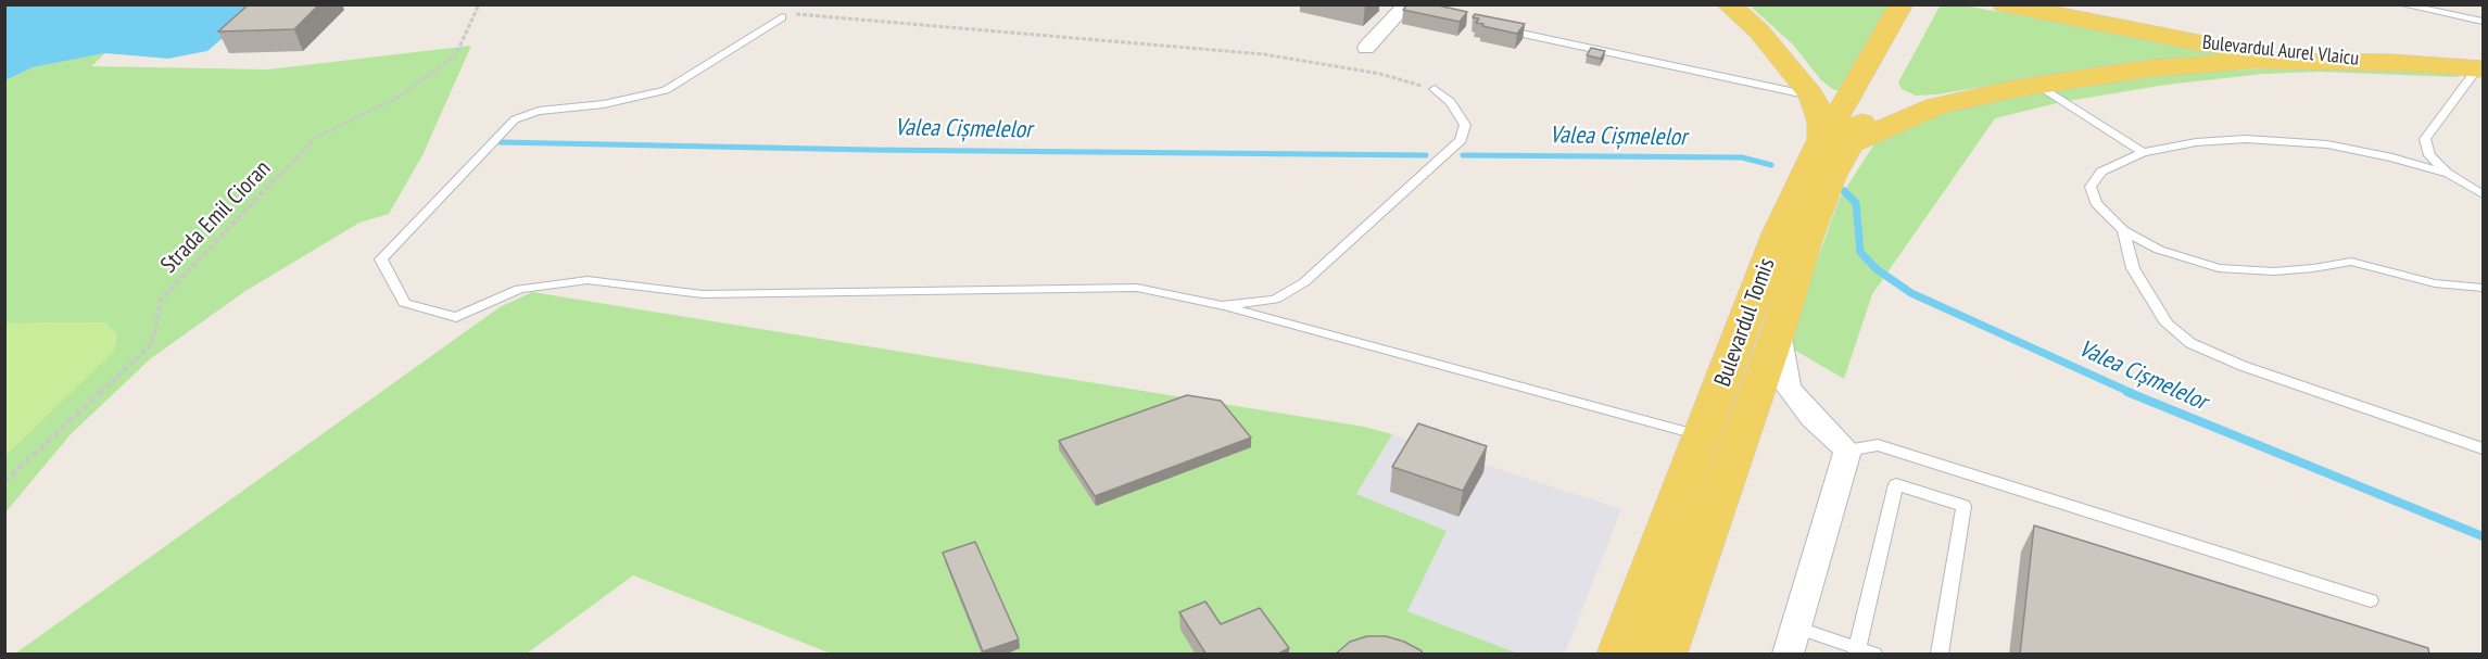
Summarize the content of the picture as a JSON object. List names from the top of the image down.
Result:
{
  "streets": {
    "main road": ["Bulevardul Aurel Vlaicu", "Bulevardul Tomis"],
    "path": ["Strada Emil Cioran"]
  },
  "water": ["Valea Cișmelelor"]
}
